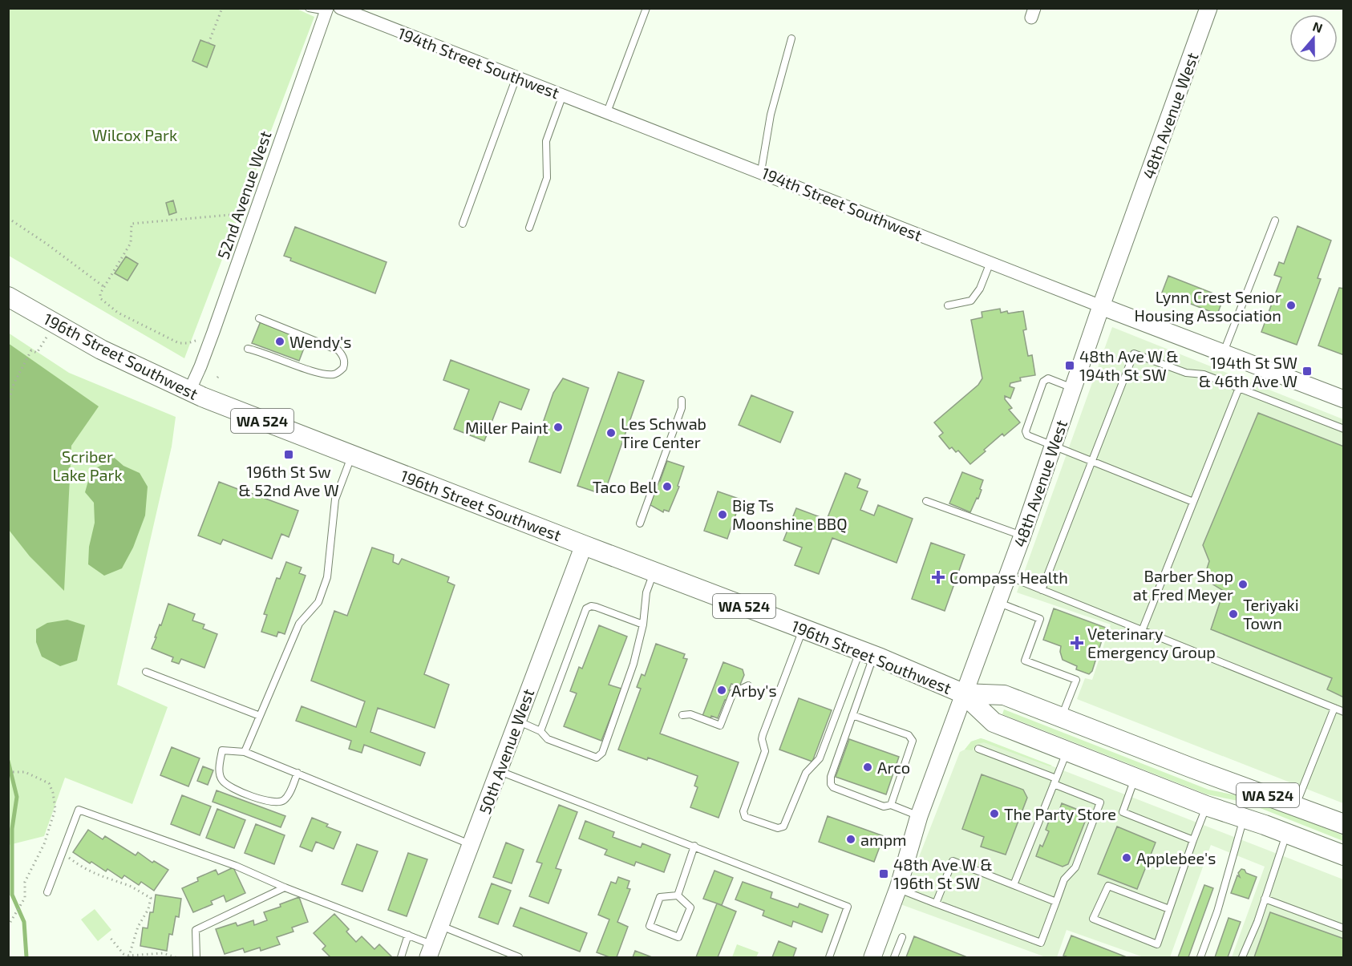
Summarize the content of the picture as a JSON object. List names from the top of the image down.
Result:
{
  "streets": {
    "main road": ["196th Street Southwest", "WA 524"],
    "street": [
      "194th Street Southwest",
      "48th Avenue West",
      "52nd Avenue West",
      "50th Avenue West"
    ]
  },
  "crossings": [
    ["194th Street Southwest", "48th Avenue West"],
    ["48th Avenue West", "196th Street Southwest"],
    ["52nd Avenue West", "196th Street Southwest"],
    ["196th Street Southwest", "50th Avenue West"]
  ],
  "parks": ["Wilcox Park", "Scriber Lake Park"],
  "places": {
    "other": [
      "Lynn Crest Senior Housing Association",
      "Wendy's",
      "Miller Paint",
      "Les Schwab Tire Center",
      "Taco Bell",
      "Big Ts Moonshine BBQ",
      "Barber Shop at Fred Meyer",
      "Teriyaki Town",
      "Arby's",
      "Arco",
      "The Party Store",
      "ampm",
      "Applebee's"
    ],
    "transit": [
      "48th Ave W & 194th St SW",
      "194th St SW & 46th Ave W",
      "196th St Sw & 52nd Ave W",
      "48th Ave W & 196th St SW"
    ],
    "health": ["Compass Health", "Veterinary Emergency Group"]
  },
  "north": "top"
}
